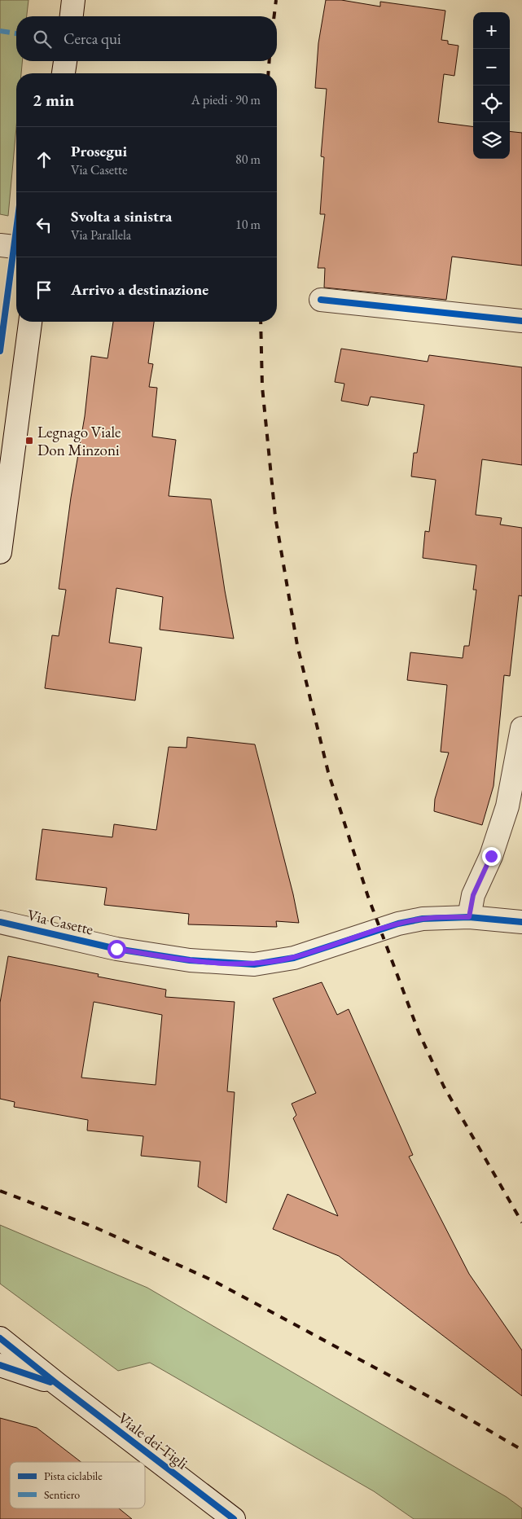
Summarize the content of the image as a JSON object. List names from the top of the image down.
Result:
{
  "streets": {
    "street": ["Via Casette", "Viale dei Tigli"]
  },
  "places": {
    "transit": ["Legnago Viale Don Minzoni"]
  },
  "legend": ["Pista ciclabile", "Sentiero"],
  "page": {
    "map_buttons": ["+", "−"],
    "search": "Cerca qui",
    "heading": ["2 min", "A piedi · 90 m"],
    "list": [
      ["Prosegui", "Via Casette", "80 m"],
      ["Svolta a sinistra", "Via Parallela", "10 m"],
      "Arrivo a destinazione"
    ]
  }
}
